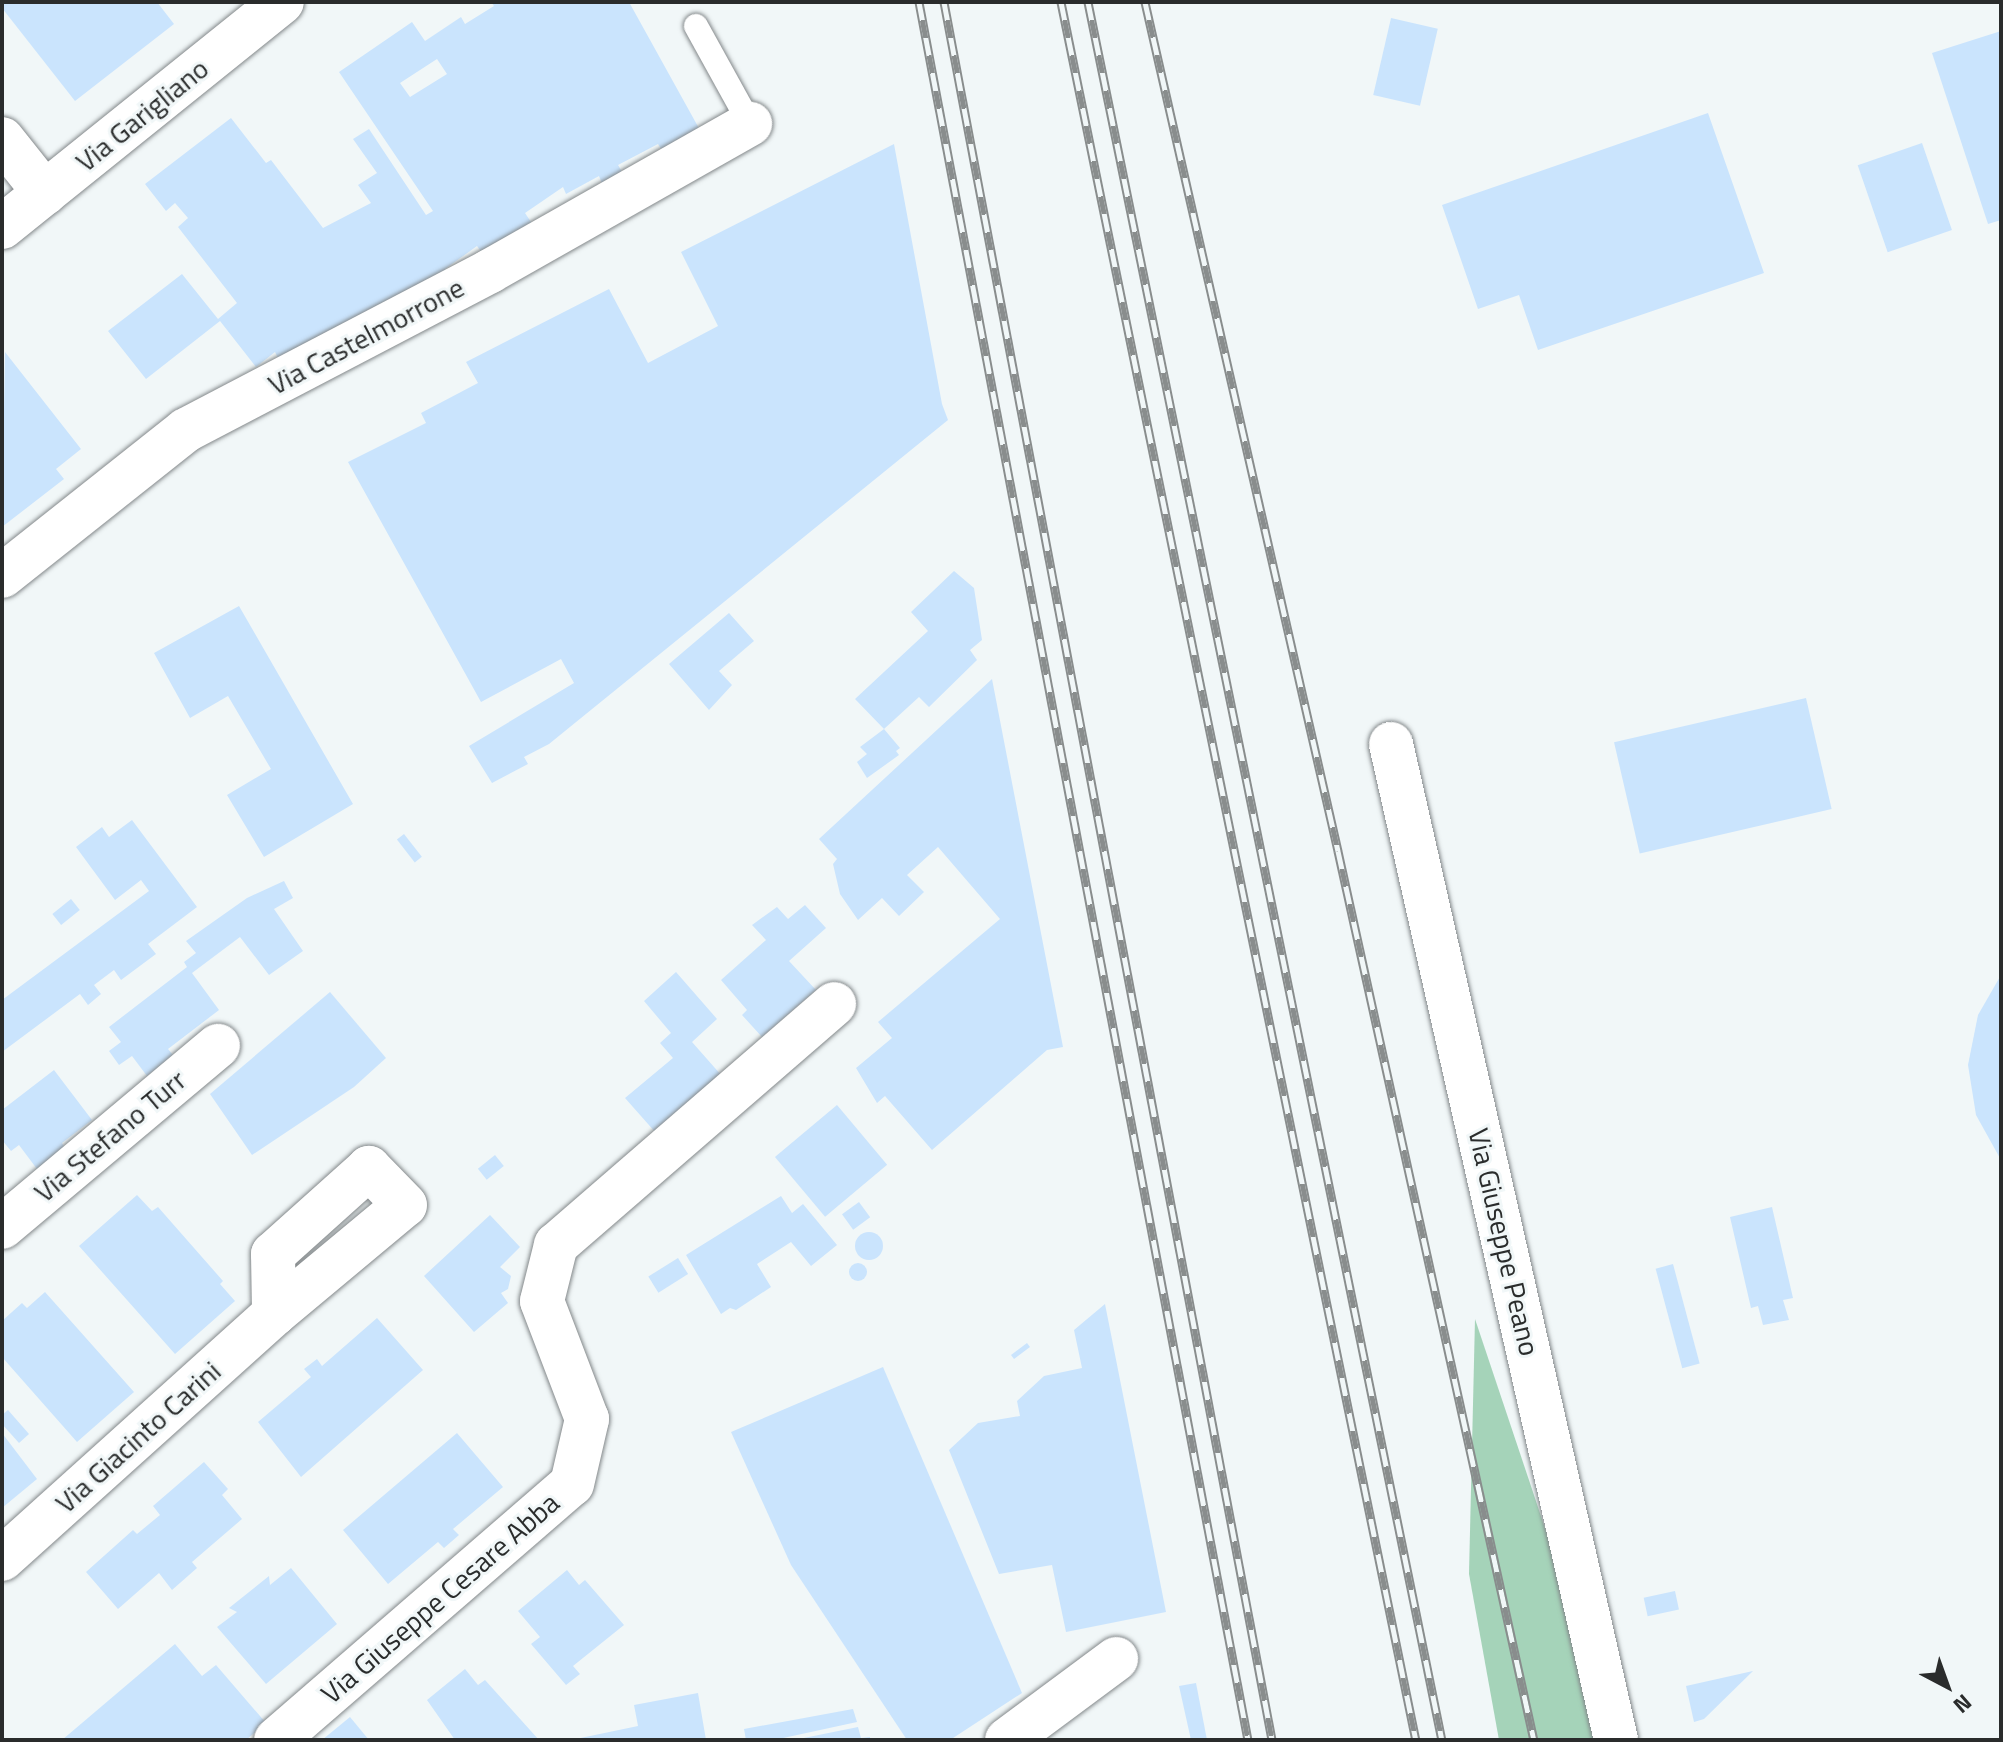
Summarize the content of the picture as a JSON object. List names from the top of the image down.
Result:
{
  "streets": {
    "street": [
      "Via Garigliano",
      "Via Castelmorrone",
      "Via Stefano Turr",
      "Via Giuseppe Peano",
      "Via Giacinto Carini",
      "Via Giuseppe Cesare Abba"
    ]
  },
  "north": "bottom right"
}
